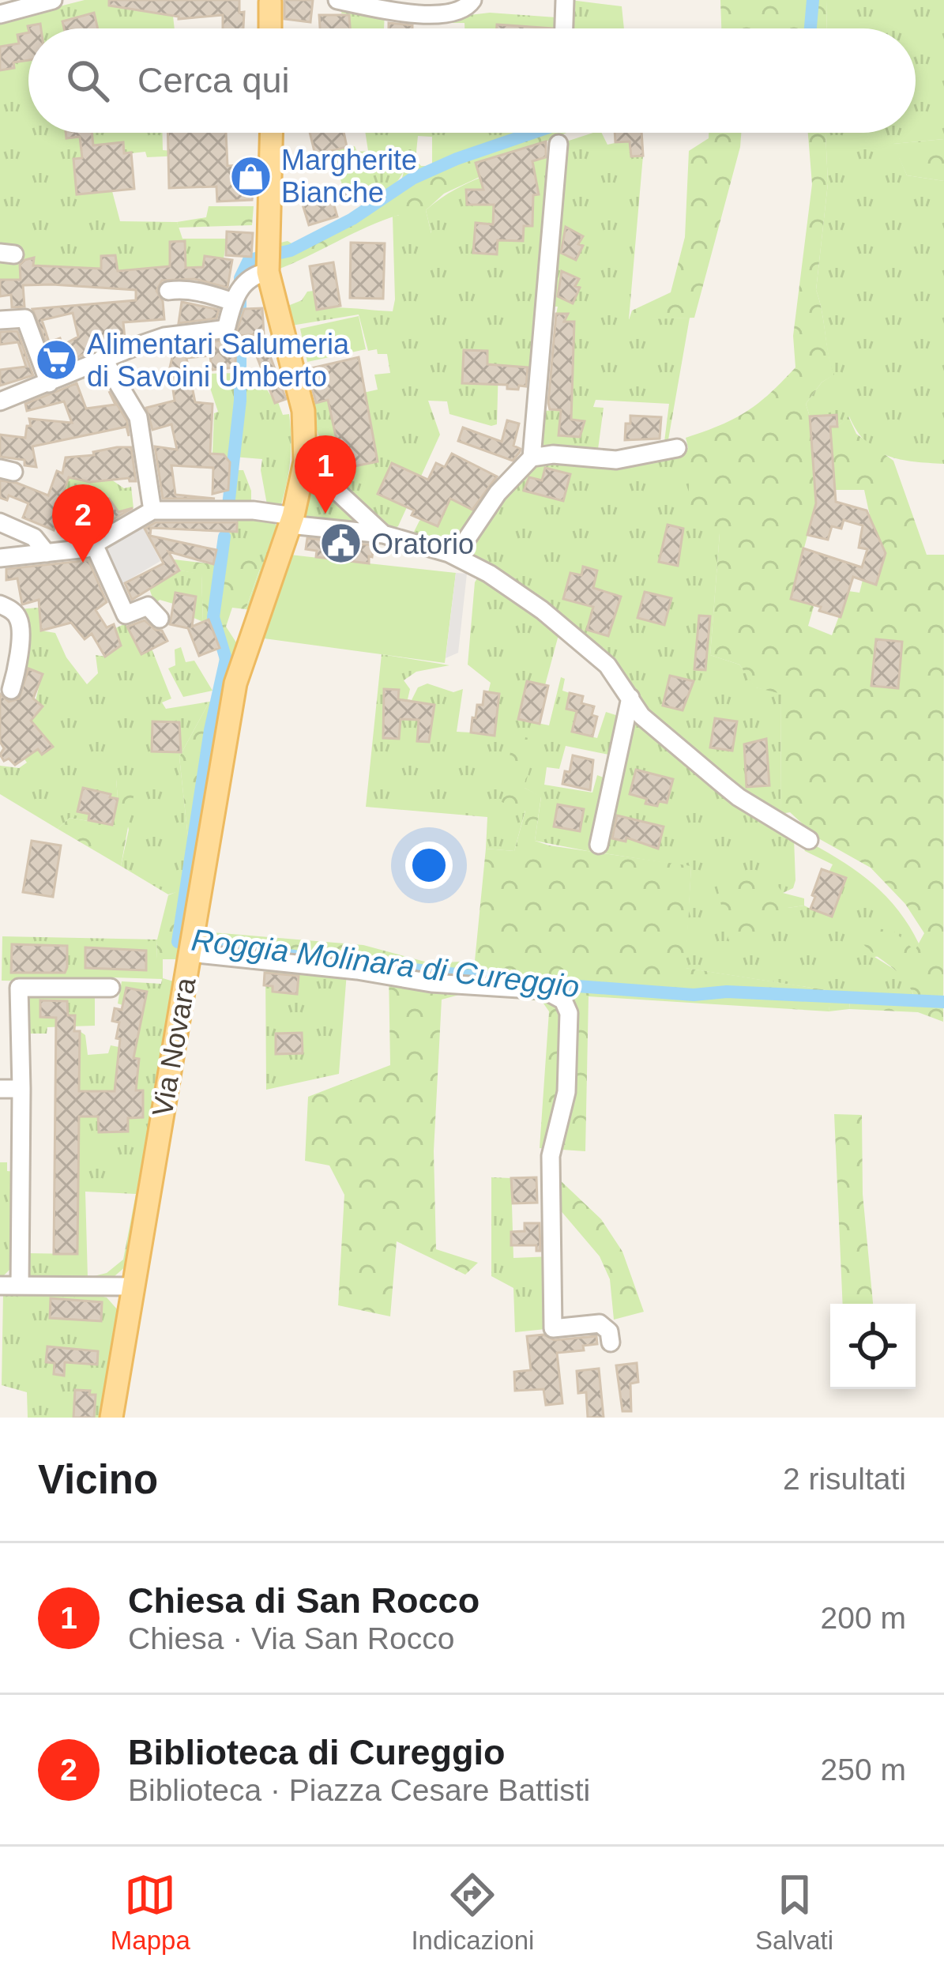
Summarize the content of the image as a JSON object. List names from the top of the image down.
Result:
{
  "streets": {
    "main road": ["Via Novara"]
  },
  "water": ["Roggia Molinara di Cureggio"],
  "places": {
    "shop": ["Margherite Bianche"],
    "supermarket": ["Alimentari Salumeria di Savoini Umberto"],
    "public building": ["Oratorio"]
  },
  "page": {
    "search": "Cerca qui",
    "pins": ["1", "2"],
    "heading": ["Vicino", "2 risultati"],
    "list": [
      {
        "mark": "1",
        "name": "Chiesa di San Rocco",
        "note": "Chiesa · Via San Rocco",
        "value": "200 m"
      },
      {
        "mark": "2",
        "name": "Biblioteca di Cureggio",
        "note": "Biblioteca · Piazza Cesare Battisti",
        "value": "250 m"
      }
    ],
    "nav": ["Mappa", "Indicazioni", "Salvati"]
  }
}
